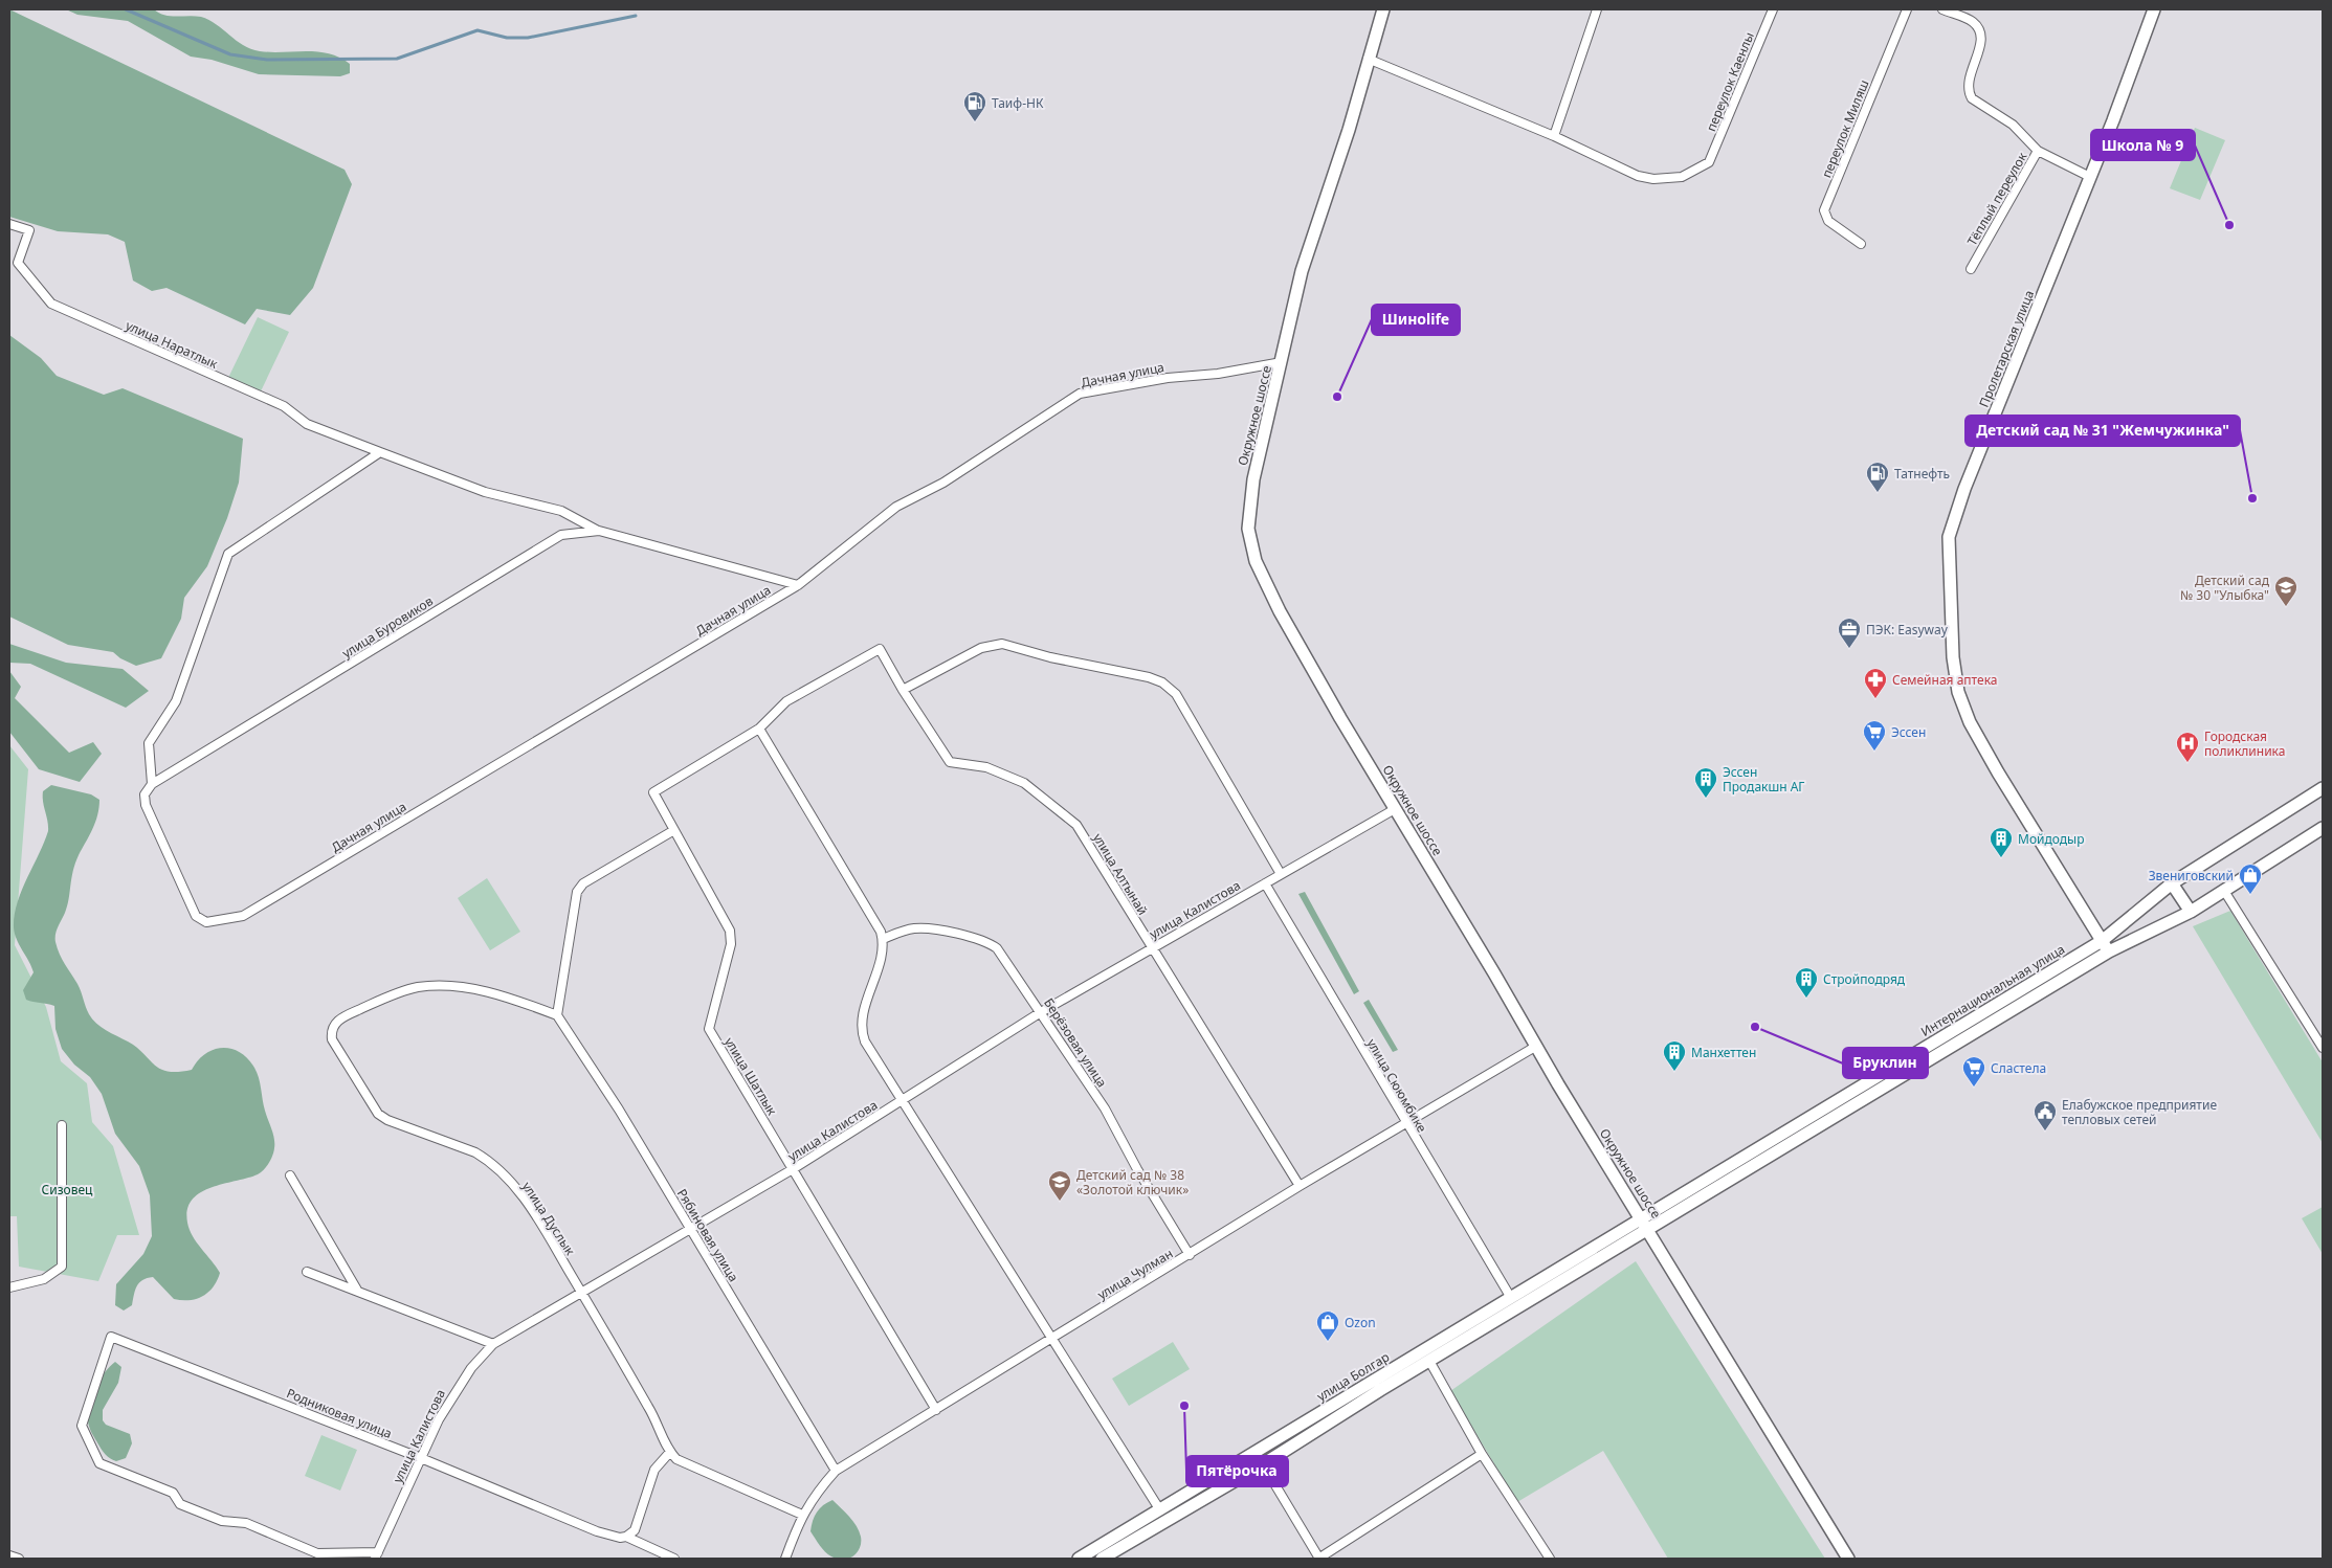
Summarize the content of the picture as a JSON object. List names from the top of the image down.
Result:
{
  "streets": {
    "street": [
      "переулок Каенлы",
      "переулок Миляш",
      "Тёплый переулок",
      "улица Наратлык",
      "Пролетарская улица",
      "Дачная улица",
      "Окружное шоссе",
      "улица Буровиков",
      "улица Алтынай",
      "улица Калистова",
      "Интернациональная улица",
      "Берёзовая улица",
      "улица Шатлык",
      "улица Сююмбике",
      "улица Дуслык",
      "Рябиновая улица",
      "улица Чулман",
      "улица Болгар",
      "Родниковая улица"
    ]
  },
  "crossings": [
    ["улица Наратлык", "улица Буровиков"],
    ["Пролетарская улица", "Интернациональная улица"],
    ["Дачная улица", "Окружное шоссе"],
    ["Дачная улица", "улица Буровиков"],
    ["Окружное шоссе", "улица Калистова"],
    ["Окружное шоссе", "Интернациональная улица"],
    ["Окружное шоссе", "улица Чулман"],
    ["Окружное шоссе", "улица Болгар"],
    ["улица Алтынай", "улица Калистова"],
    ["улица Алтынай", "улица Шатлык"],
    ["улица Алтынай", "улица Чулман"],
    ["улица Калистова", "Берёзовая улица"],
    ["улица Калистова", "улица Шатлык"],
    ["улица Калистова", "улица Сююмбике"],
    ["улица Калистова", "улица Дуслык"],
    ["улица Калистова", "Рябиновая улица"],
    ["улица Калистова", "Родниковая улица"],
    ["Интернациональная улица", "улица Болгар"],
    ["Берёзовая улица", "улица Чулман"],
    ["улица Шатлык", "улица Чулман"],
    ["улица Сююмбике", "улица Чулман"],
    ["улица Сююмбике", "улица Болгар"],
    ["улица Дуслык", "Рябиновая улица"],
    ["Рябиновая улица", "улица Чулман"]
  ],
  "parks": ["Сизовец"],
  "places": {
    "fuel station": ["Таиф-НК", "Татнефть"],
    "other": [
      "Школа № 9",
      "Шиноlife",
      "Детский сад № 31 \"Жемчужинка\"",
      "Бруклин",
      "Пятёрочка"
    ],
    "school or university": ["Детский сад № 30 \"Улыбка\"", "Детский сад № 38 «Золотой ключик»"],
    "office": ["ПЭК: Easyway"],
    "pharmacy": ["Семейная аптека"],
    "supermarket": ["Эссен", "Сластела"],
    "hospital": ["Городская поликлиника"],
    "building": [
      "Эссен Продакшн АГ",
      "Мойдодыр",
      "Стройподряд",
      "Манхеттен"
    ],
    "shop": ["Звениговский", "Ozon"],
    "public building": ["Елабужское предприятие тепловых сетей"]
  }
}
